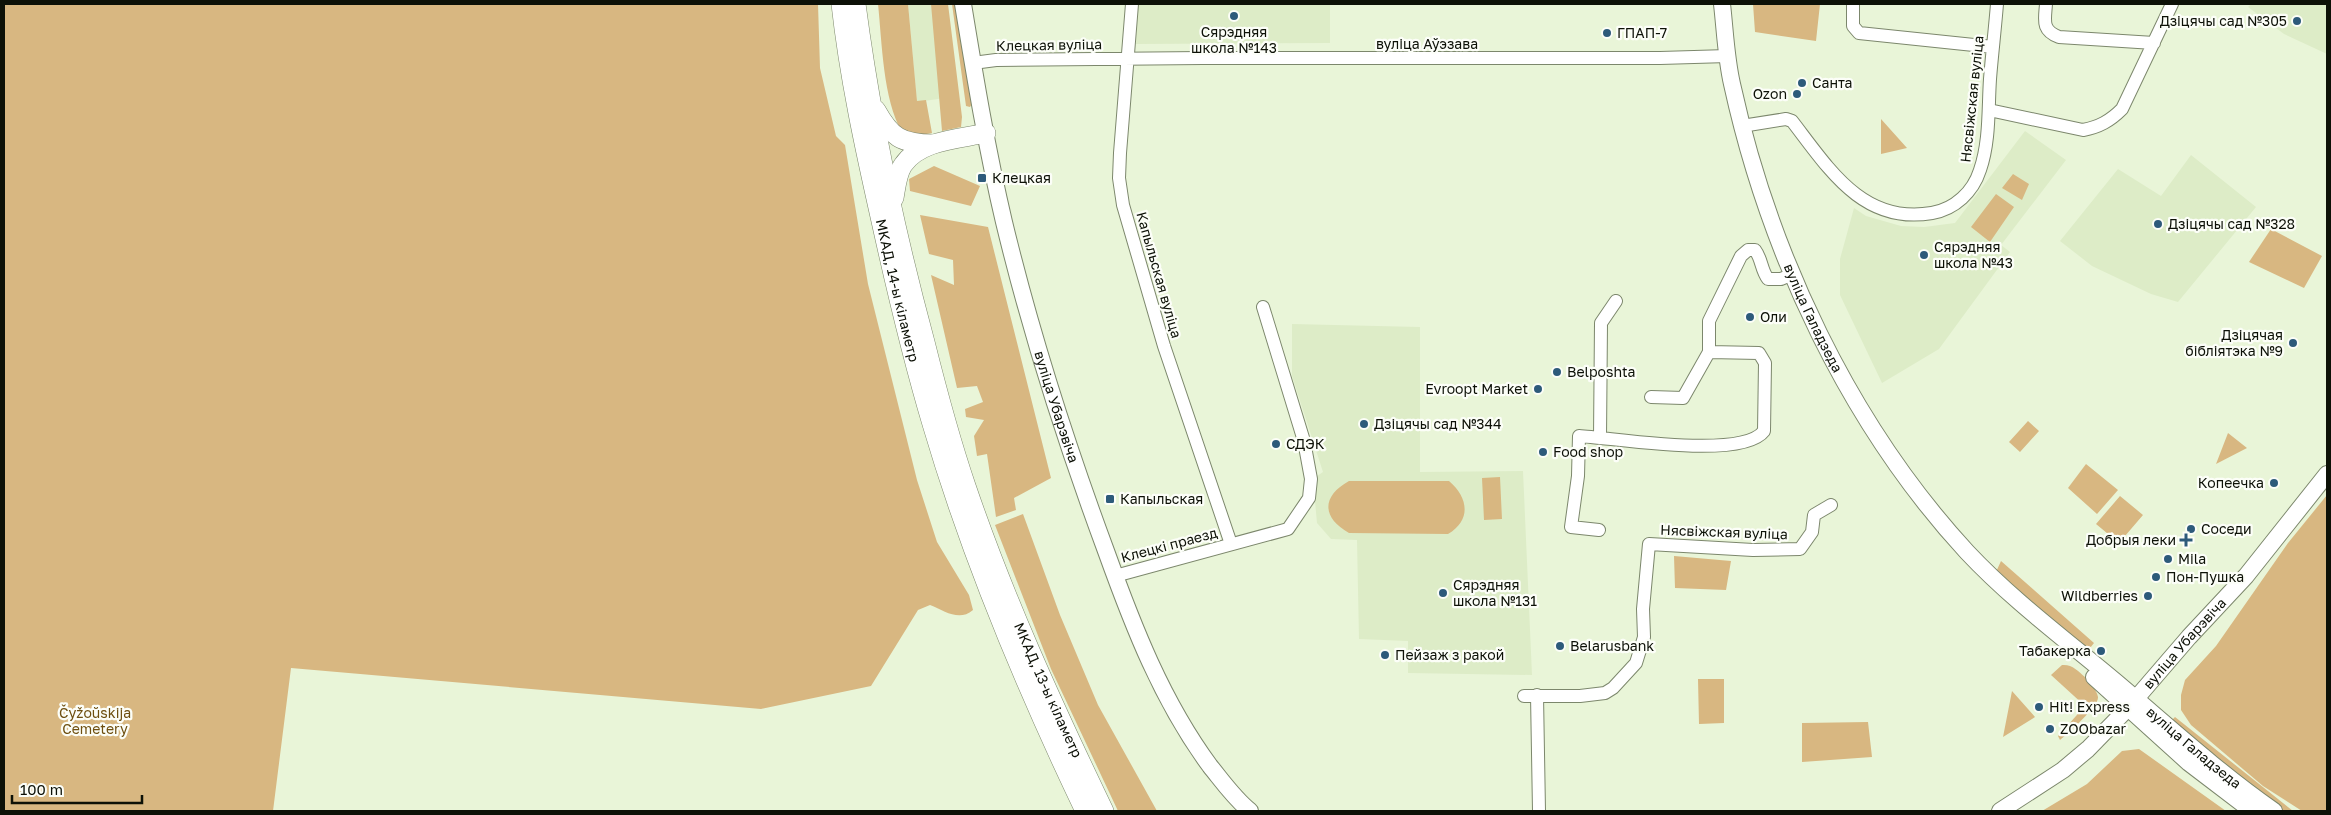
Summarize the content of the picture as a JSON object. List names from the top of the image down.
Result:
{
  "streets": {
    "highway": ["МКАД, 14-ы кіламетр", "МКАД, 13-ы кіламетр"],
    "main road": ["вуліца Галадзеда", "вуліца Убарэвіча"],
    "street": [
      "вуліца Аўэзава",
      "Клецкая вуліца",
      "Нясвіжская вуліца",
      "Капыльская вуліца",
      "Клецкі праезд"
    ]
  },
  "crossings": [
    ["вуліца Аўэзава", "Клецкая вуліца"],
    ["вуліца Аўэзава", "Капыльская вуліца"],
    ["вуліца Аўэзава", "вуліца Галадзеда"],
    ["Клецкая вуліца", "Капыльская вуліца"],
    ["Клецкая вуліца", "вуліца Убарэвіча"],
    ["Нясвіжская вуліца", "вуліца Галадзеда"],
    ["Капыльская вуліца", "Клецкі праезд"],
    ["МКАД, 14-ы кіламетр", "МКАД, 13-ы кіламетр"],
    ["вуліца Галадзеда", "вуліца Убарэвіча"],
    ["вуліца Убарэвіча", "Клецкі праезд"]
  ],
  "parks": ["Čyžoŭskija Cemetery"],
  "places": {
    "other": [
      "Сярэдняя школа №143",
      "Дзіцячы сад №305",
      "ГПАП-7",
      "Санта",
      "Ozon",
      "Дзіцячы сад №328",
      "Сярэдняя школа №43",
      "Оли",
      "Дзіцячая бібліятэка №9",
      "Belposhta",
      "Evroopt Market",
      "Дзіцячы сад №344",
      "СДЭК",
      "Food shop",
      "Копеечка",
      "Соседи",
      "Mila",
      "Пон-Пушка",
      "Сярэдняя школа №131",
      "Wildberries",
      "Belarusbank",
      "Табакерка",
      "Пейзаж з ракой",
      "Hit! Express",
      "ZOObazar"
    ],
    "transit": ["Клецкая", "Капыльская"],
    "health": ["Добрыя леки"]
  },
  "scale_bar": "100 m"
}
